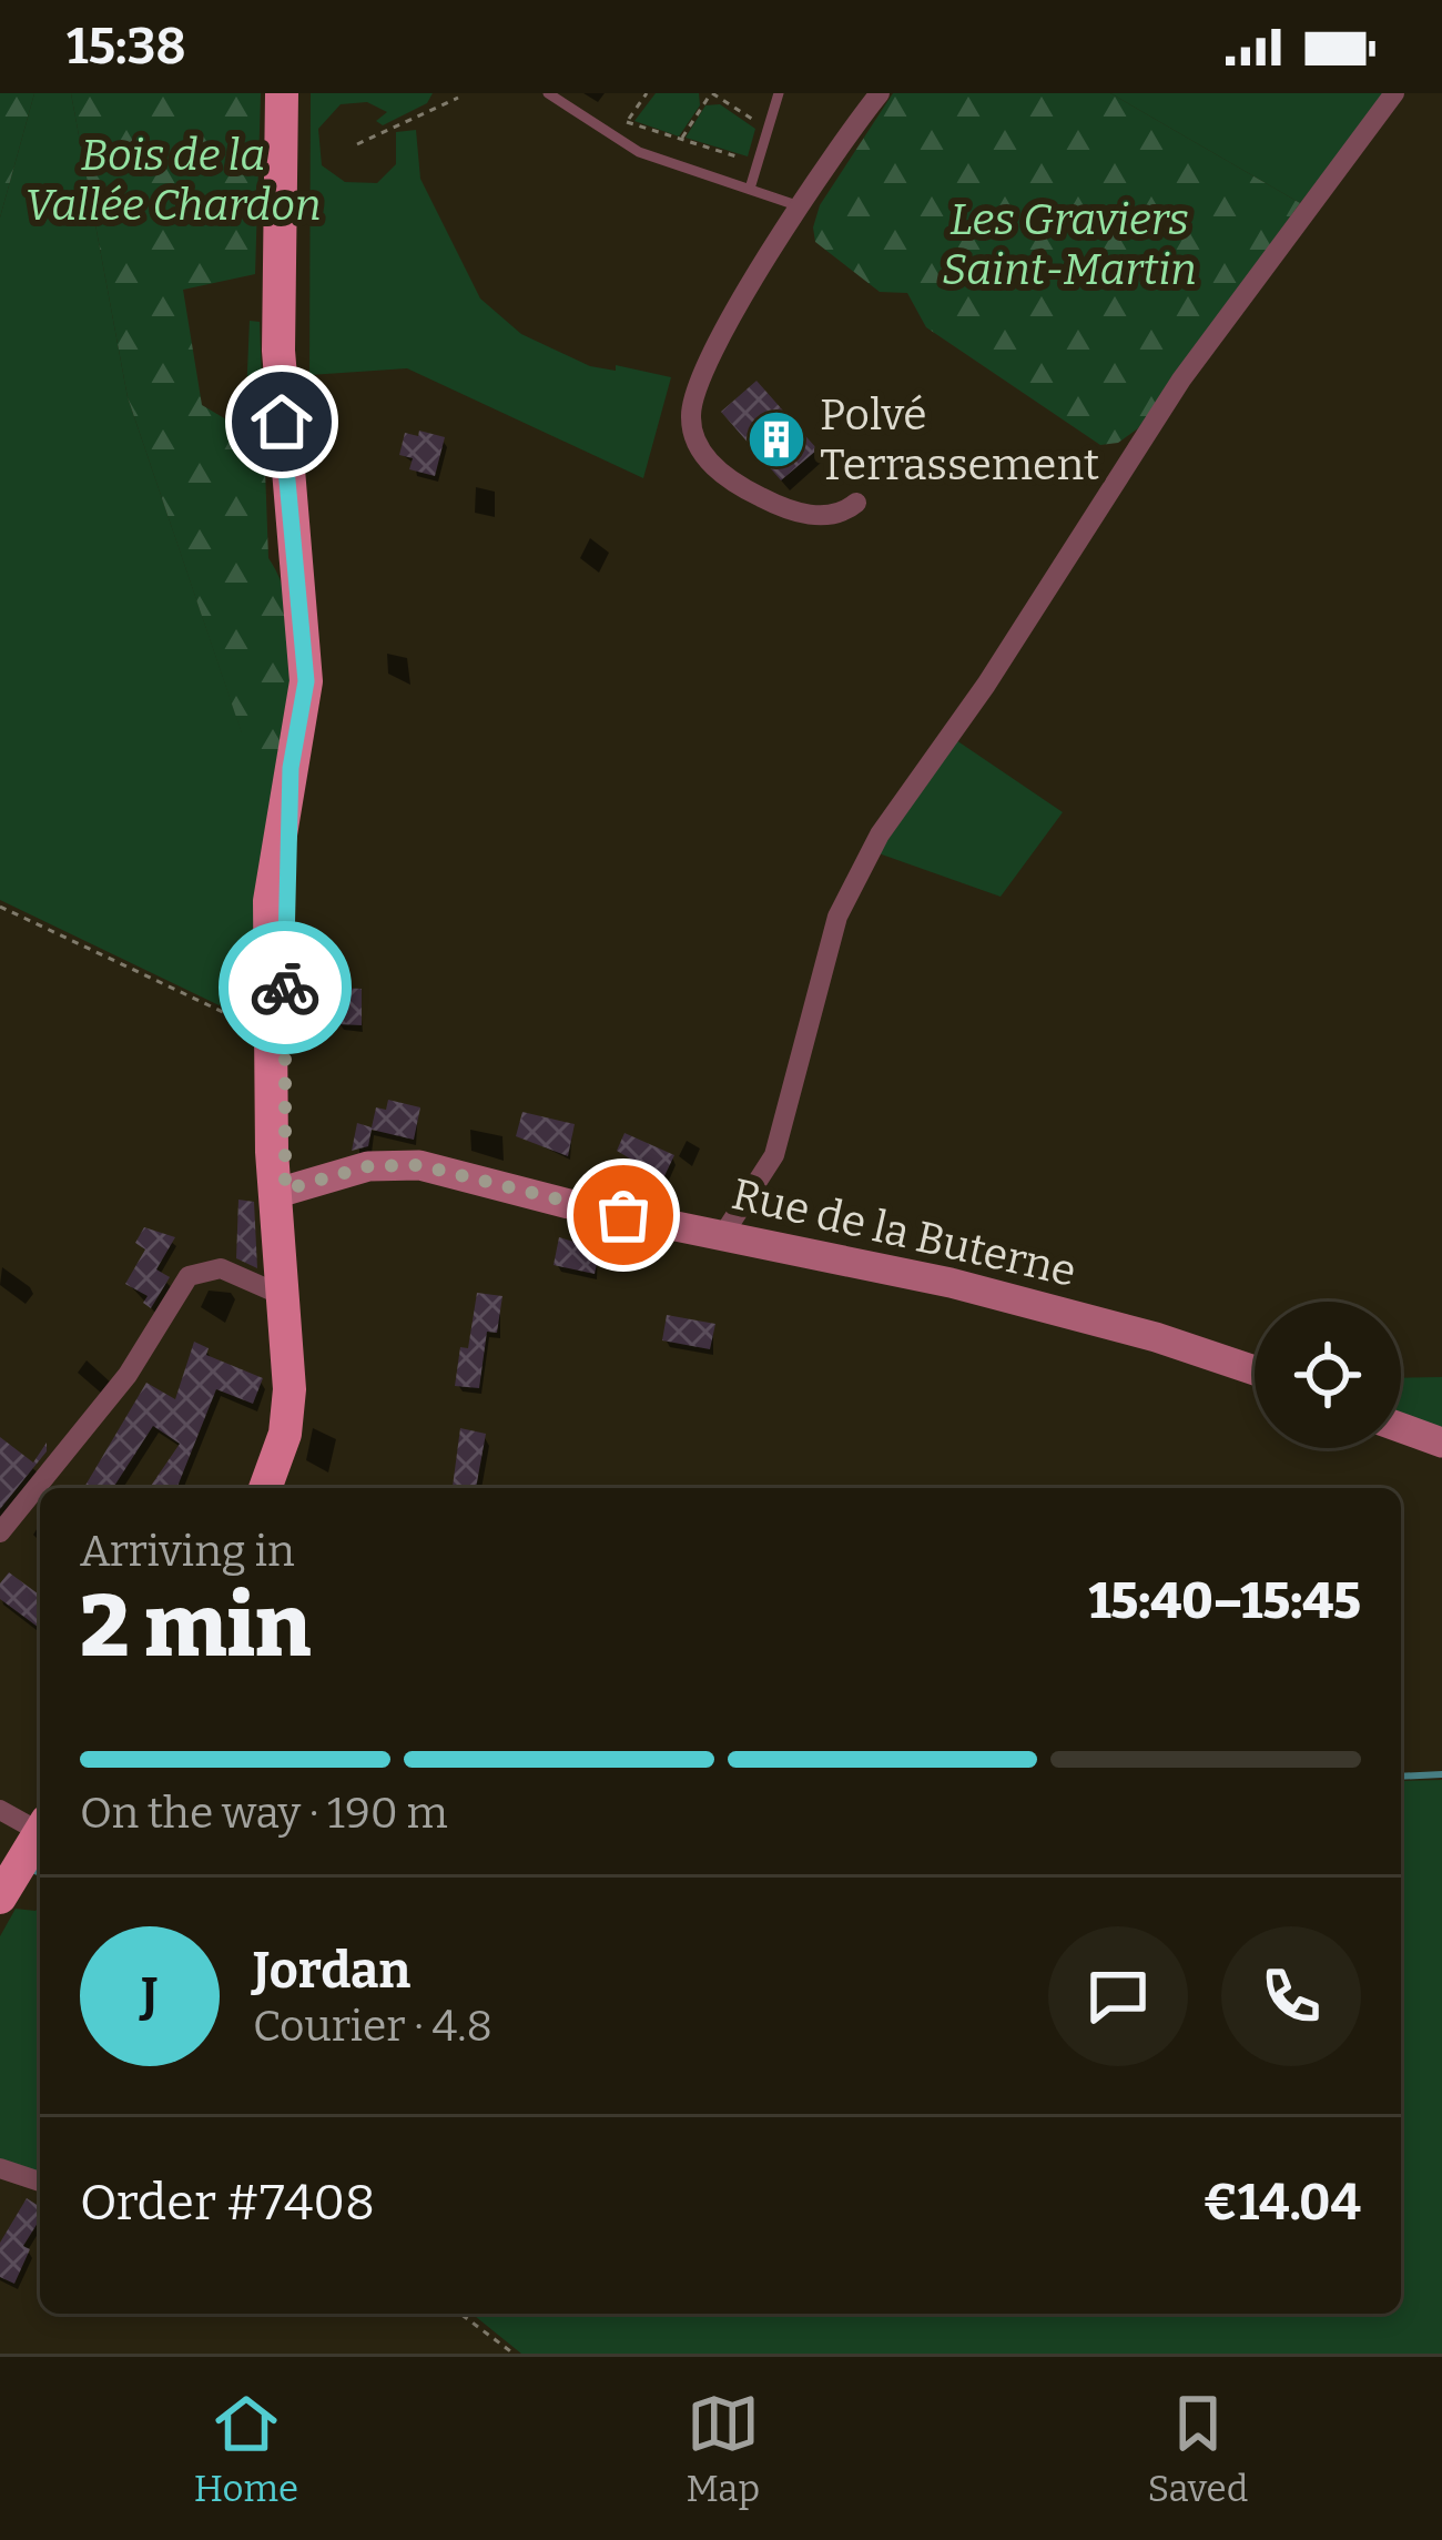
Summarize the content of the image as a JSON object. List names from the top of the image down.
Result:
{
  "streets": {
    "street": ["Rue de la Buterne"]
  },
  "parks": ["Bois de la Vallée Chardon", "Les Graviers Saint-Martin"],
  "places": {
    "building": ["Polvé Terrassement"]
  },
  "page": {
    "status": "15:38",
    "heading": ["2 min", "Arriving in", "15:40–15:45"],
    "panel": [
      "Jordan",
      "Courier · 4.8",
      "Order #7408",
      "€14.04"
    ],
    "bar": "On the way · 190 m",
    "round": "J",
    "tabs": ["Home", "Map", "Saved"]
  }
}
